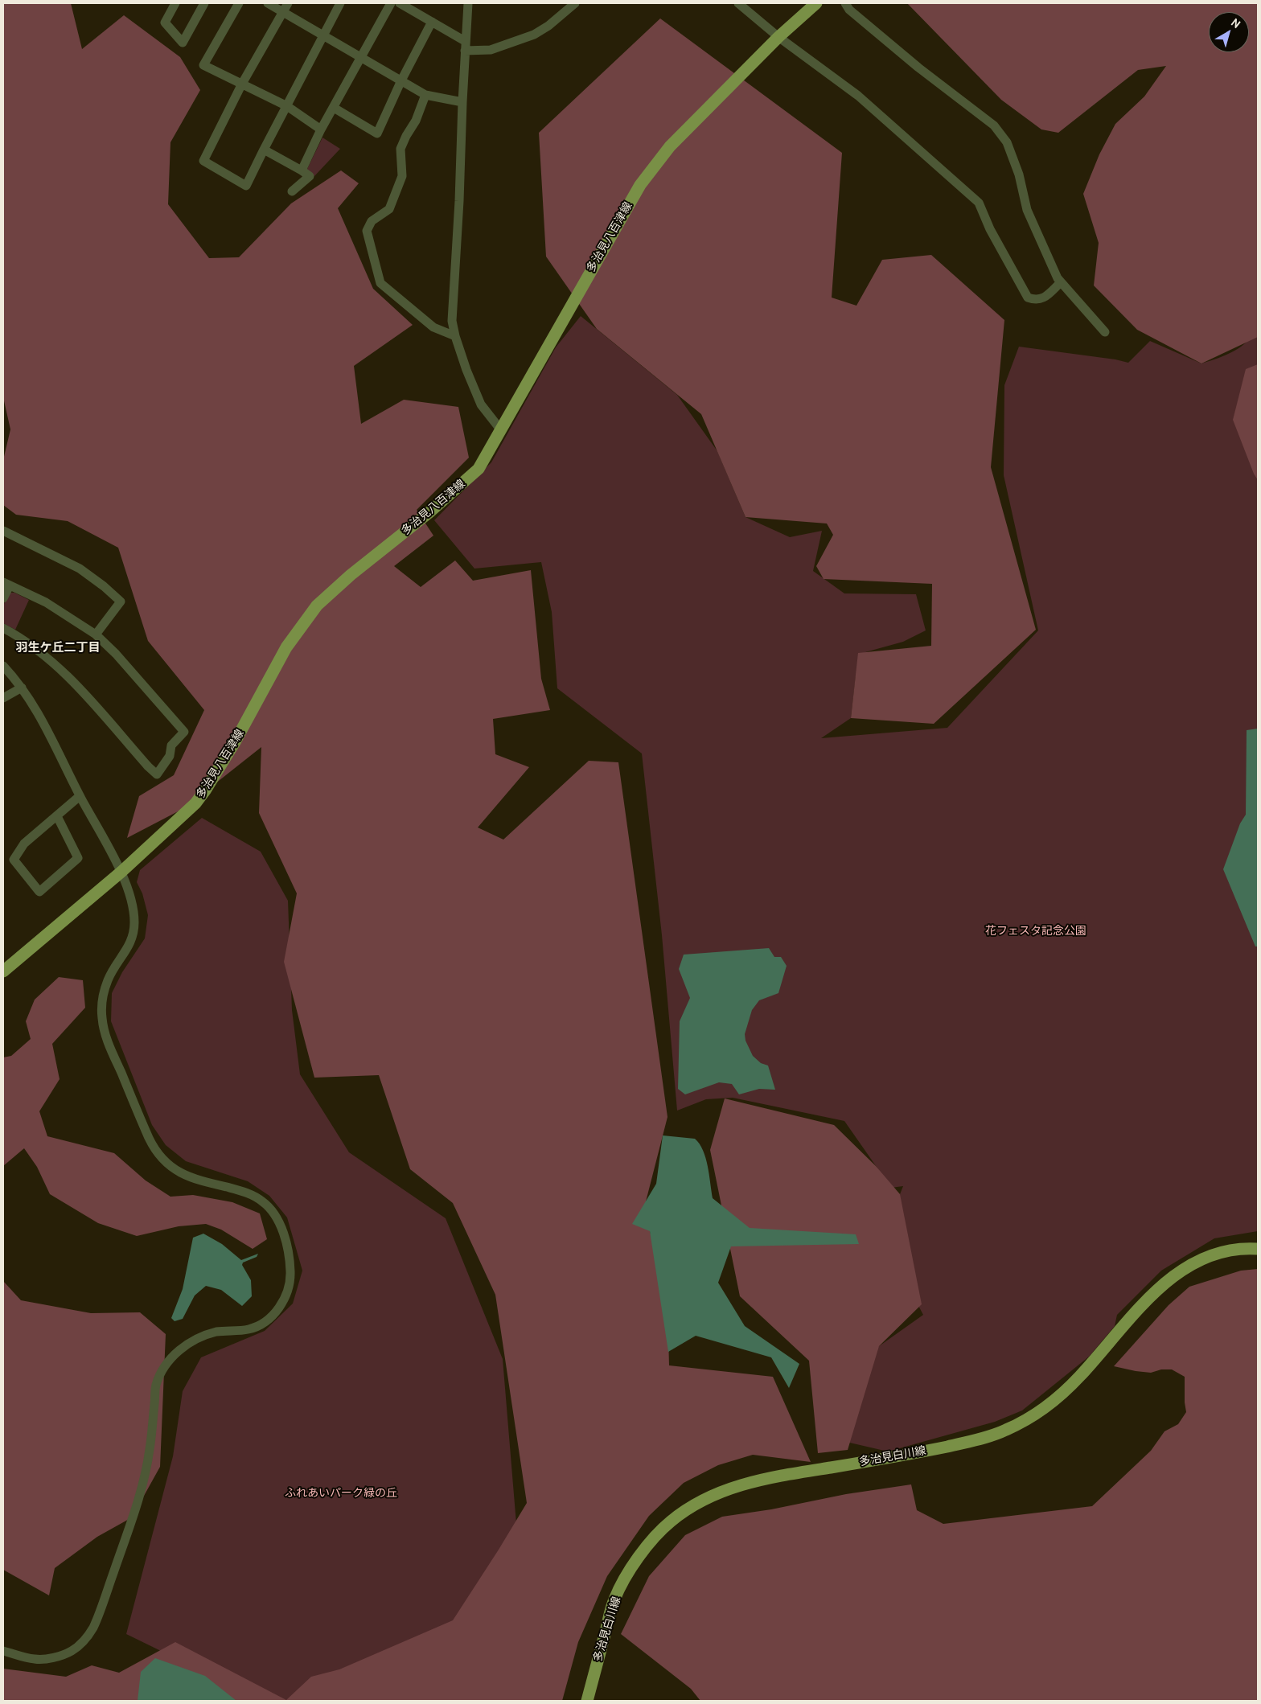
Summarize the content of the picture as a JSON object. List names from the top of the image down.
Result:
{
  "streets": {
    "main road": ["多治見八百津線", "多治見白川線"]
  },
  "districts": ["羽生ケ丘二丁目"],
  "parks": ["花フェスタ記念公園", "ふれあいパーク緑の丘"],
  "north": "top right"
}
